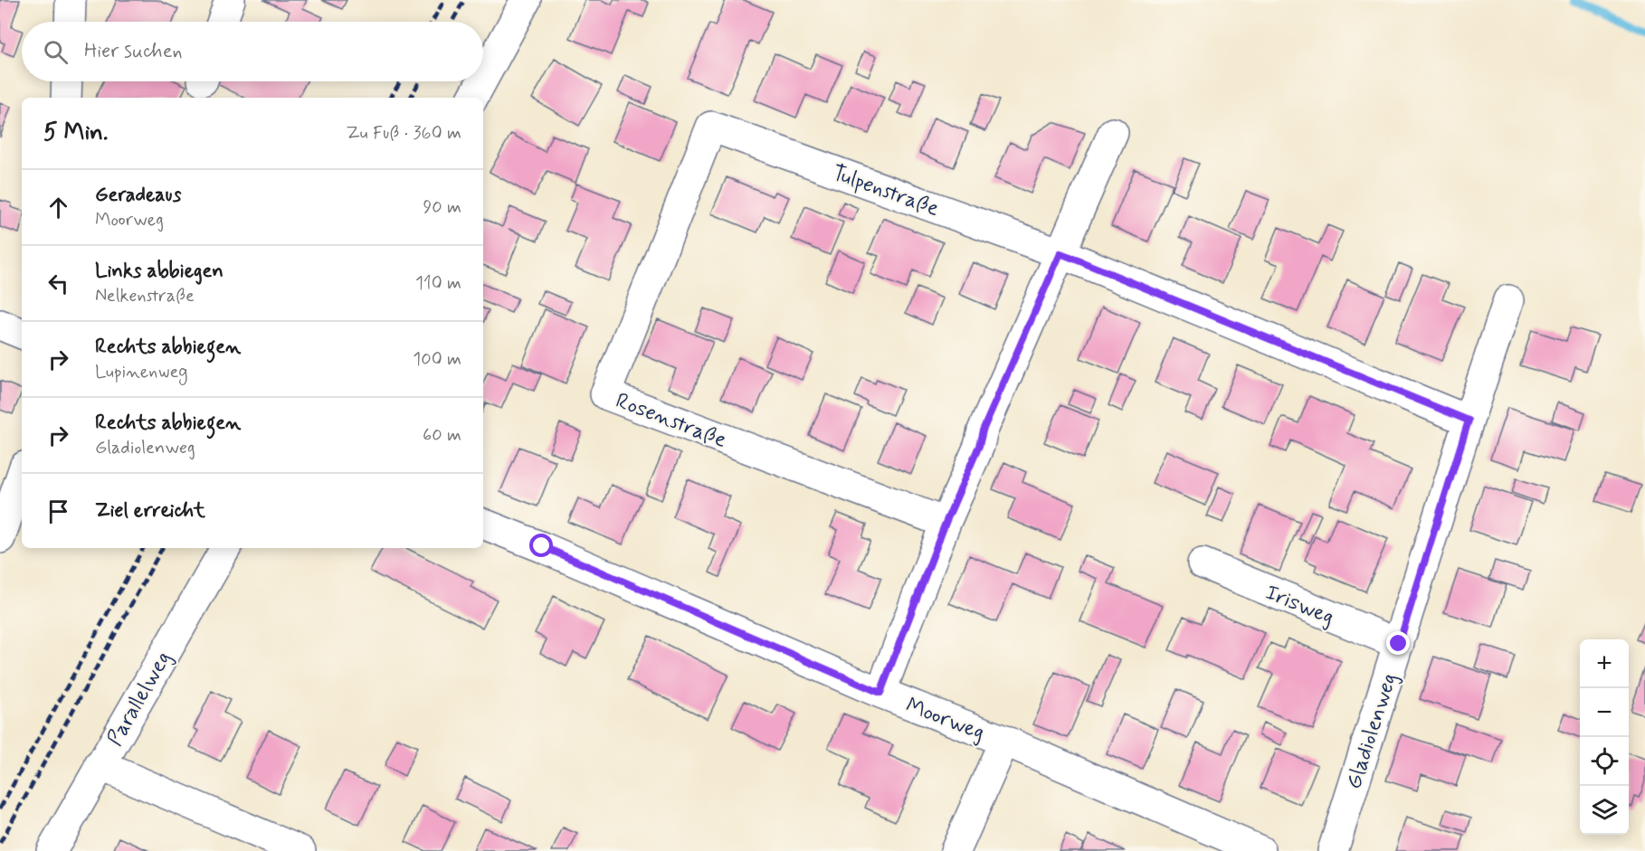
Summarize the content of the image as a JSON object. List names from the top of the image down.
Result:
{
  "streets": {
    "street": [
      "Tulpenstraße",
      "Rosenstraße",
      "Irisweg",
      "Parallelweg",
      "Moorweg",
      "Gladiolenweg"
    ]
  },
  "crossings": [
    ["Tulpenstraße", "Rosenstraße"],
    ["Tulpenstraße", "Gladiolenweg"],
    ["Irisweg", "Gladiolenweg"]
  ],
  "page": {
    "search": "Hier suchen",
    "heading": ["5 Min.", "Zu Fuß · 360 m"],
    "list": [
      ["Geradeaus", "Moorweg", "90 m"],
      ["Links abbiegen", "Nelkenstraße", "110 m"],
      ["Rechts abbiegen", "Lupinenweg", "100 m"],
      ["Rechts abbiegen", "Gladiolenweg", "60 m"],
      "Ziel erreicht"
    ],
    "map_buttons": ["+", "−"]
  }
}
